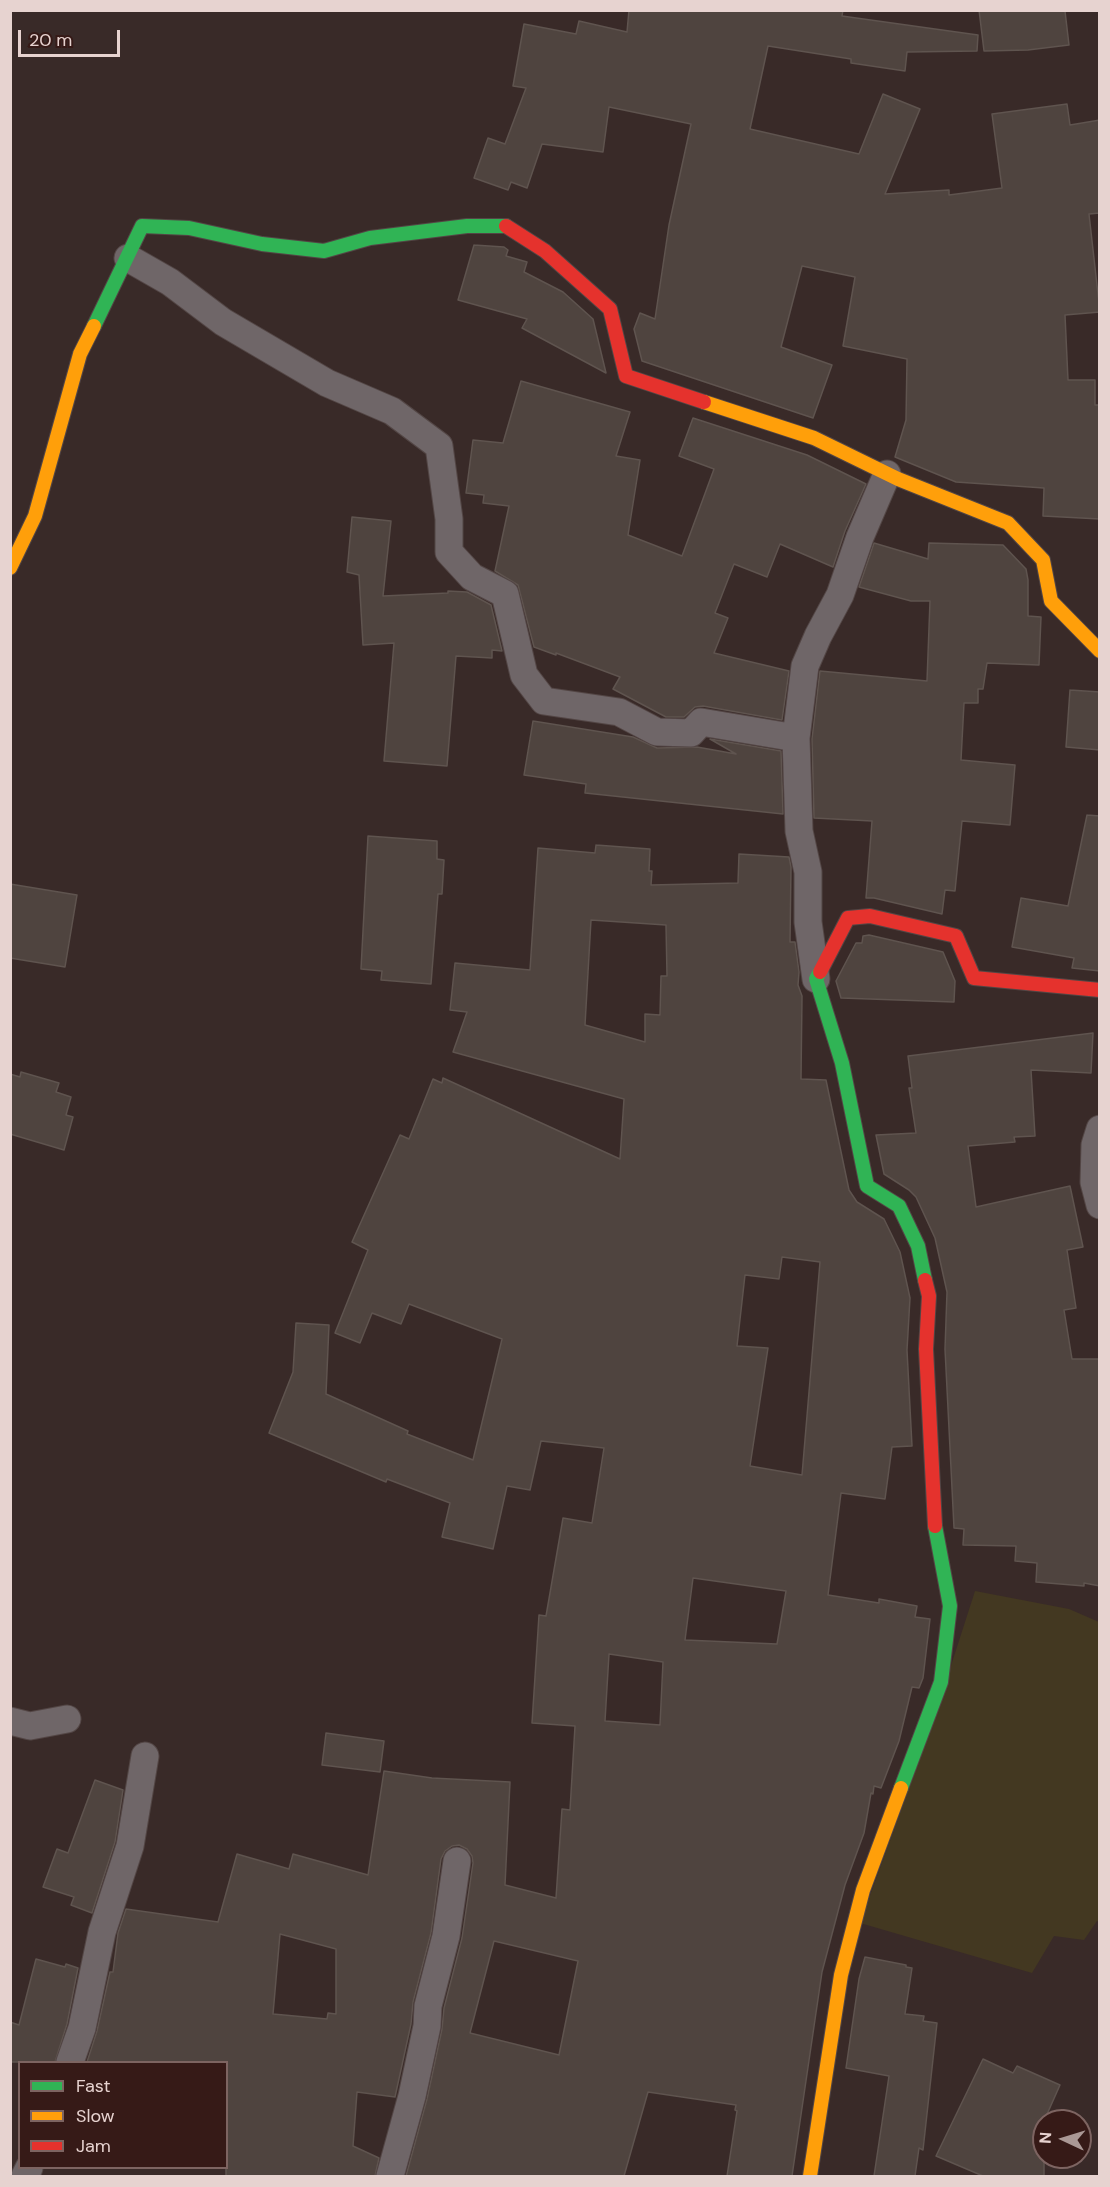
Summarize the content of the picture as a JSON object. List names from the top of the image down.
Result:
{
  "legend": ["Fast", "Slow", "Jam"],
  "scale_bar": "20 m",
  "north": "left"
}
